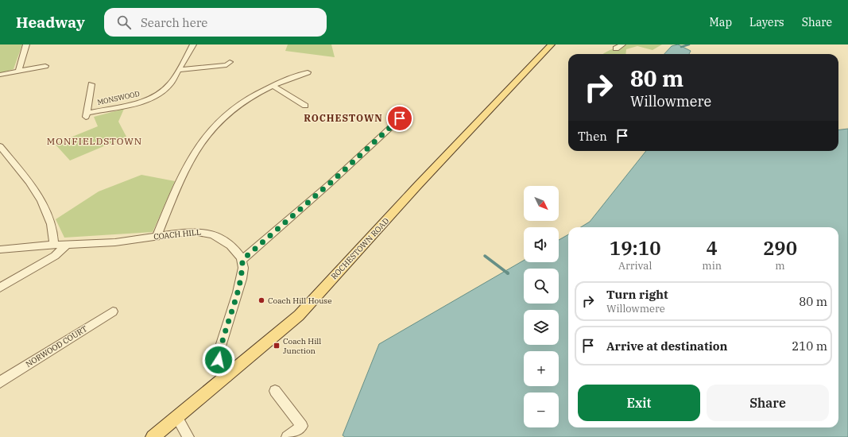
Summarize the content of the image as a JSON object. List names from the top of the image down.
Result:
{
  "streets": {
    "main road": ["ROCHESTOWN ROAD"],
    "street": ["MONSWOOD", "COACH HILL", "NORWOOD COURT"]
  },
  "districts": ["ROCHESTOWN", "MONFIELDSTOWN"],
  "places": {
    "other": ["Coach Hill House"],
    "transit": ["Coach Hill Junction"]
  },
  "north": "bottom right",
  "page": {
    "header": "Headway",
    "search": "Search here",
    "nav": ["Map", "Layers", "Share"],
    "turn": ["80 m", "Willowmere"],
    "then": "Then",
    "map_buttons": ["+", "−"],
    "eta": [
      "19:10",
      "Arrival",
      "4",
      "min",
      "290",
      "m"
    ],
    "list": [
      {
        "name": "Turn right",
        "note": "Willowmere",
        "value": "80 m"
      },
      {
        "name": "Arrive at destination",
        "value": "210 m"
      }
    ],
    "buttons": ["Exit", "Share"]
  }
}
